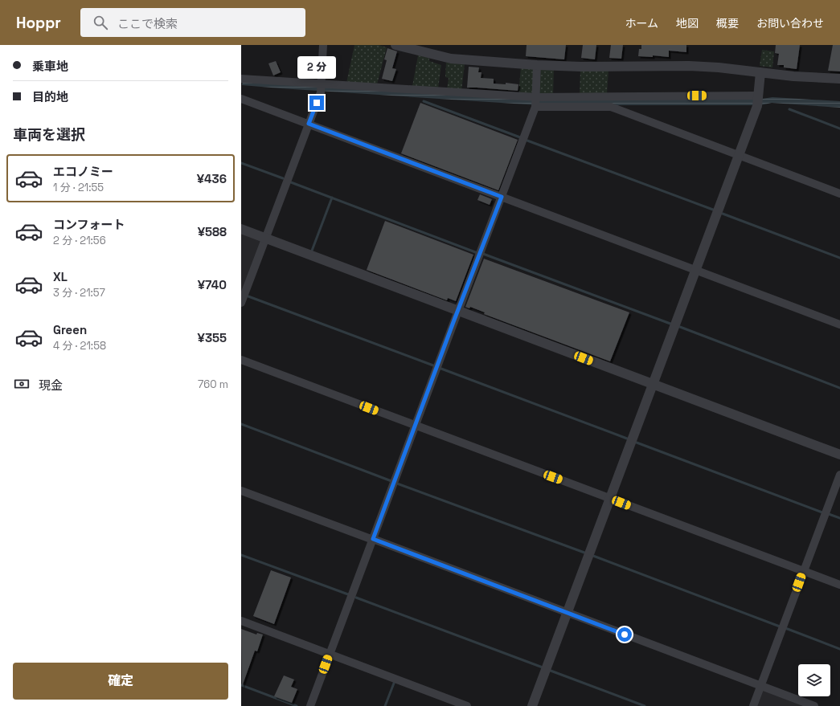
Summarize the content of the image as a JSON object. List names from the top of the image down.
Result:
{
  "page": {
    "header": "Hoppr",
    "search": "ここで検索",
    "nav": [
      "ホーム",
      "地図",
      "概要",
      "お問い合わせ"
    ],
    "banner": ["乗車地", "目的地"],
    "bubble": "2 分",
    "heading": "車両を選択",
    "list": [
      {
        "name": "エコノミー",
        "note": "1 分 · 21:55",
        "value": "¥436"
      },
      {
        "name": "コンフォート",
        "note": "2 分 · 21:56",
        "value": "¥588"
      },
      {
        "name": "XL",
        "note": "3 分 · 21:57",
        "value": "¥740"
      },
      {
        "name": "Green",
        "note": "4 分 · 21:58",
        "value": "¥355"
      }
    ],
    "pay": ["現金", "760 m"],
    "buttons": "確定"
  }
}
